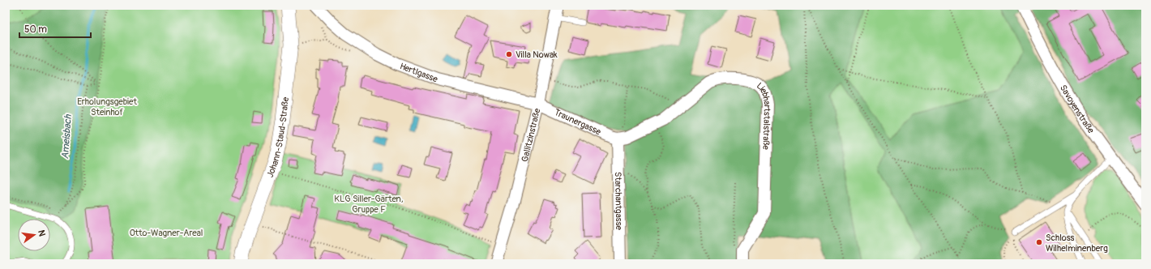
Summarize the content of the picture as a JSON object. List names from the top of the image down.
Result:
{
  "streets": {
    "street": [
      "Hertlgasse",
      "Savoyenstraße",
      "Liebhartstalstraße",
      "Traunergasse",
      "Gallitzinstraße",
      "Johann-Staud-Straße",
      "Starchantgasse"
    ]
  },
  "crossings": [
    ["Hertlgasse", "Traunergasse"],
    ["Hertlgasse", "Gallitzinstraße"],
    ["Liebhartstalstraße", "Traunergasse"],
    ["Liebhartstalstraße", "Starchantgasse"],
    ["Traunergasse", "Gallitzinstraße"],
    ["Traunergasse", "Starchantgasse"]
  ],
  "water": ["Ameisbach"],
  "parks": ["Erholungsgebiet Steinhof", "KLG Siller-Gärten, Gruppe F", "Otto-Wagner-Areal"],
  "places": ["Villa Nowak", "Schloss Wilhelminenberg"],
  "scale_bar": "50 m",
  "north": "right"
}
